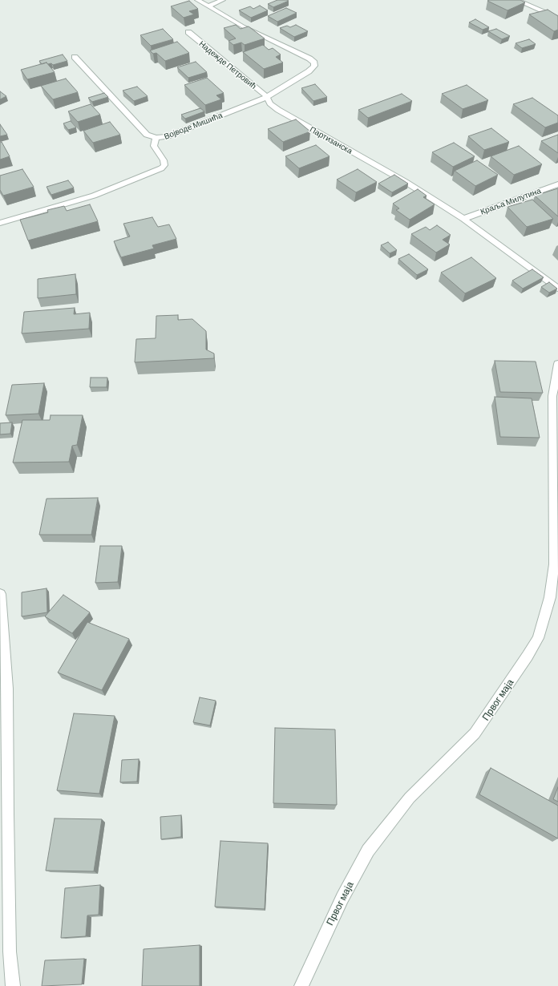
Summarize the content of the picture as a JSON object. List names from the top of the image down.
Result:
{
  "streets": {
    "street": [
      "Надежде Петровић",
      "Војводе Мишића",
      "Партизанска",
      "Краља Милутина",
      "Првог маја"
    ]
  },
  "crossings": [
    ["Надежде Петровић", "Војводе Мишића"],
    ["Надежде Петровић", "Партизанска"],
    ["Војводе Мишића", "Партизанска"],
    ["Партизанска", "Краља Милутина"]
  ]
}
